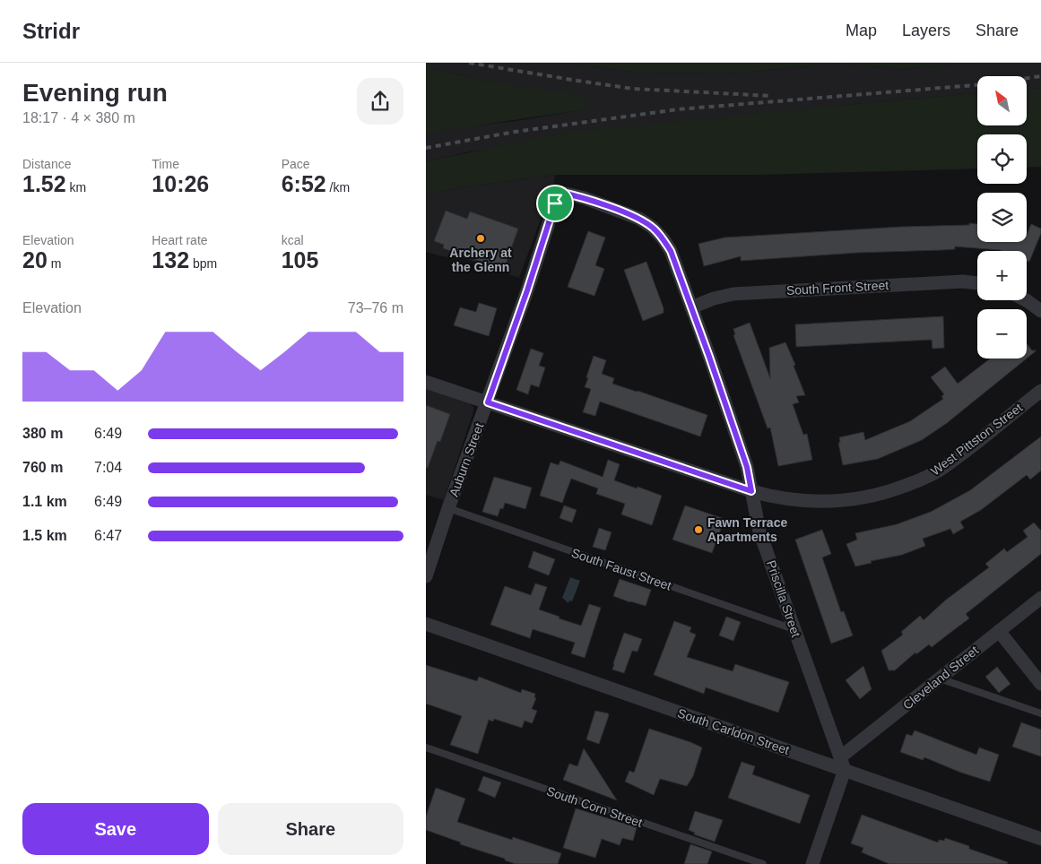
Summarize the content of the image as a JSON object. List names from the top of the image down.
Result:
{
  "streets": {
    "street": [
      "South Front Street",
      "West Pittston Street",
      "Auburn Street",
      "Priscilla Street",
      "Cleveland Street",
      "South Carldon Street"
    ],
    "lane": ["South Faust Street", "South Corn Street"]
  },
  "crossings": [
    ["South Front Street", "Priscilla Street"],
    ["West Pittston Street", "Auburn Street"],
    ["West Pittston Street", "Priscilla Street"],
    ["Auburn Street", "South Faust Street"],
    ["Auburn Street", "Priscilla Street"],
    ["South Faust Street", "Priscilla Street"],
    ["Priscilla Street", "Cleveland Street"],
    ["Priscilla Street", "South Carldon Street"],
    ["Cleveland Street", "South Carldon Street"]
  ],
  "places": ["Archery at the Glenn", "Fawn Terrace Apartments"],
  "north": "top left",
  "page": {
    "header": "Stridr",
    "nav": ["Map", "Layers", "Share"],
    "heading": ["Evening run", "18:17 · 4 × 380 m"],
    "map_buttons": ["+", "−"],
    "stats": [
      ["Distance", "1.52 km"],
      ["Time", "10:26"],
      ["Pace", "6:52 /km"],
      ["Elevation", "20 m"],
      ["Heart rate", "132 bpm"],
      ["kcal", "105"]
    ],
    "chart": ["Elevation", "73–76 m"],
    "list": [
      {
        "name": "380 m",
        "note": "6:49"
      },
      {
        "name": "760 m",
        "note": "7:04"
      },
      {
        "name": "1.1 km",
        "note": "6:49"
      },
      {
        "name": "1.5 km",
        "note": "6:47"
      }
    ],
    "buttons": ["Save", "Share"]
  }
}
